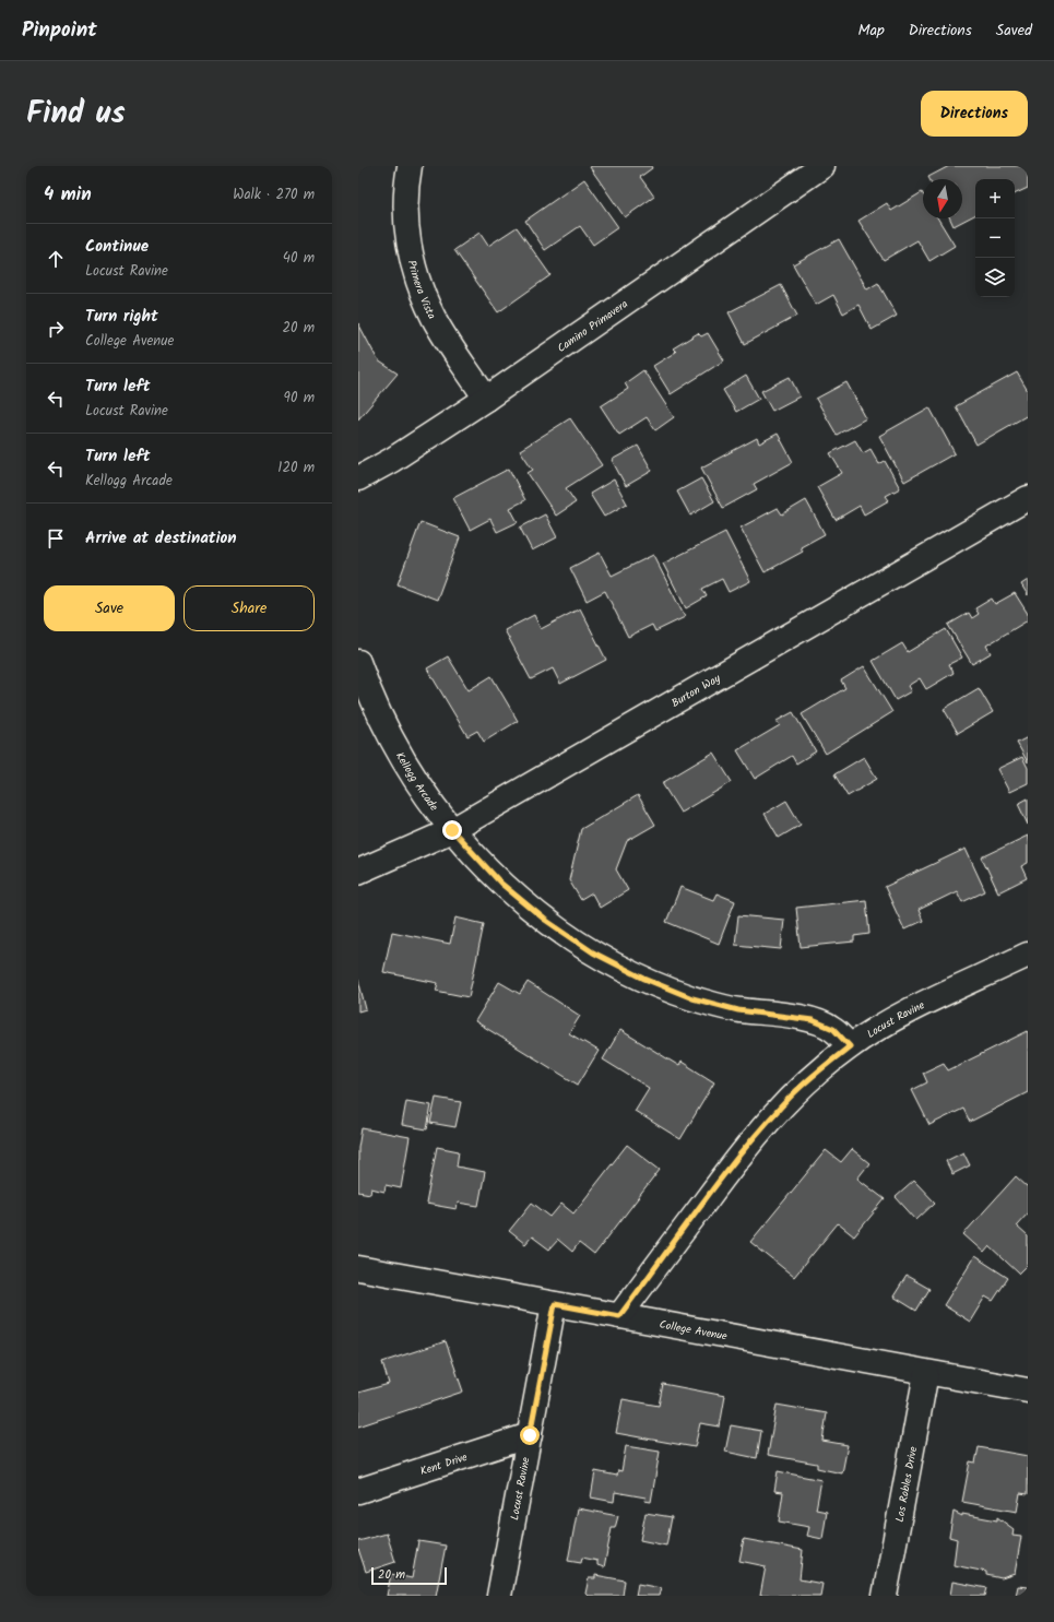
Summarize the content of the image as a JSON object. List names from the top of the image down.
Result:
{
  "streets": {
    "street": [
      "Primera Vista",
      "Camino Primavera",
      "Burton Way",
      "Kellogg Arcade",
      "Locust Ravine",
      "College Avenue",
      "Kent Drive",
      "Los Robles Drive"
    ]
  },
  "crossings": [
    ["Primera Vista", "Camino Primavera"],
    ["Burton Way", "Kellogg Arcade"],
    ["Kellogg Arcade", "Locust Ravine"],
    ["Locust Ravine", "College Avenue"],
    ["Locust Ravine", "Kent Drive"],
    ["College Avenue", "Los Robles Drive"]
  ],
  "scale_bar": "20 m",
  "north": "bottom",
  "page": {
    "header": "Pinpoint",
    "nav": ["Map", "Directions", "Saved"],
    "title": "Find us",
    "buttons": [
      "Directions",
      ["Save", "Share"]
    ],
    "heading": ["4 min", "Walk · 270 m"],
    "map_buttons": ["+", "−"],
    "list": [
      ["Continue", "Locust Ravine", "40 m"],
      ["Turn right", "College Avenue", "20 m"],
      ["Turn left", "Locust Ravine", "90 m"],
      ["Turn left", "Kellogg Arcade", "120 m"],
      "Arrive at destination"
    ],
    "scale": "20 m"
  }
}
